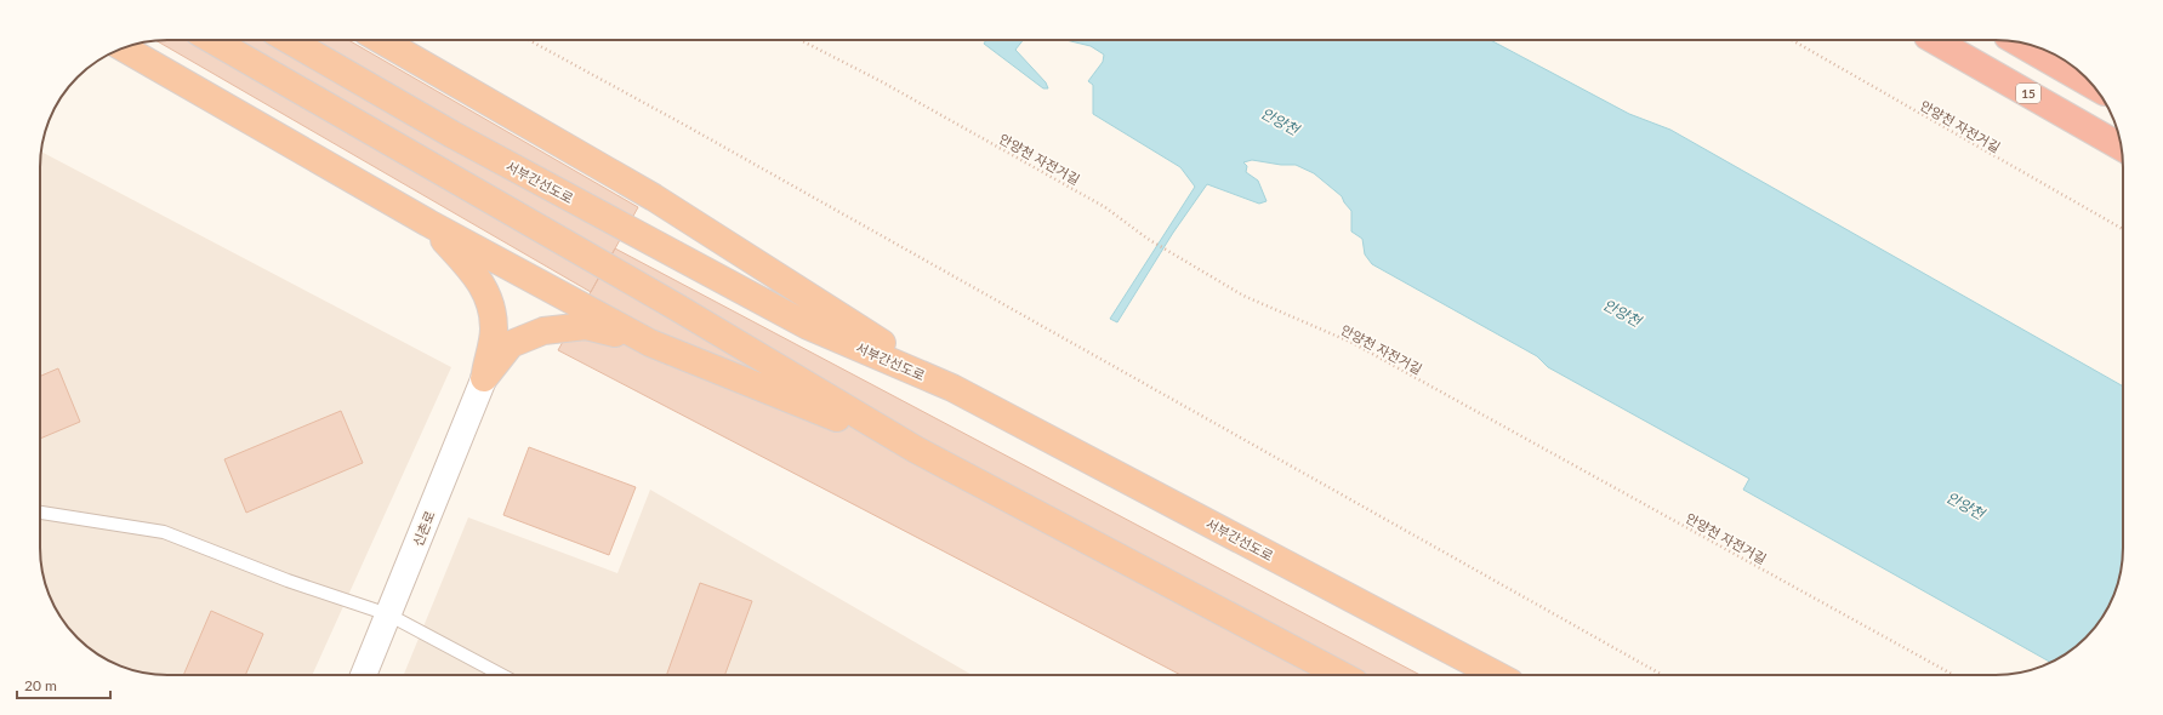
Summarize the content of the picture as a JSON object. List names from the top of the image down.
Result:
{
  "streets": {
    "highway": ["15", "서부간선도로"],
    "street": ["신촌로"],
    "path": ["안양천 자전거길"]
  },
  "water": ["안양천"],
  "scale_bar": "20 m"
}
